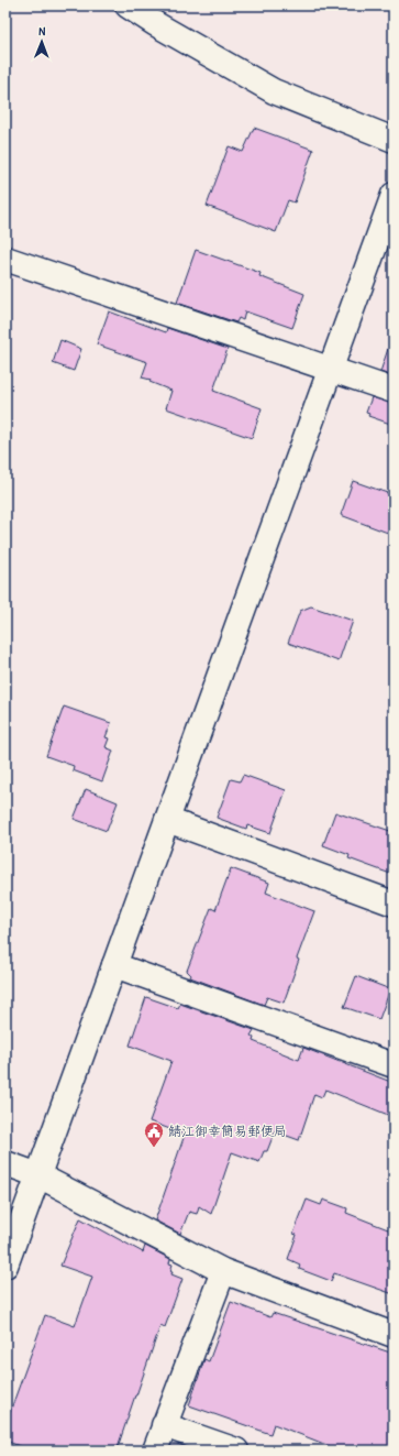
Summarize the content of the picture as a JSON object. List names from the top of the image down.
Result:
{
  "places": {
    "public building": ["鯖江御幸簡易郵便局"]
  },
  "north": "top"
}
